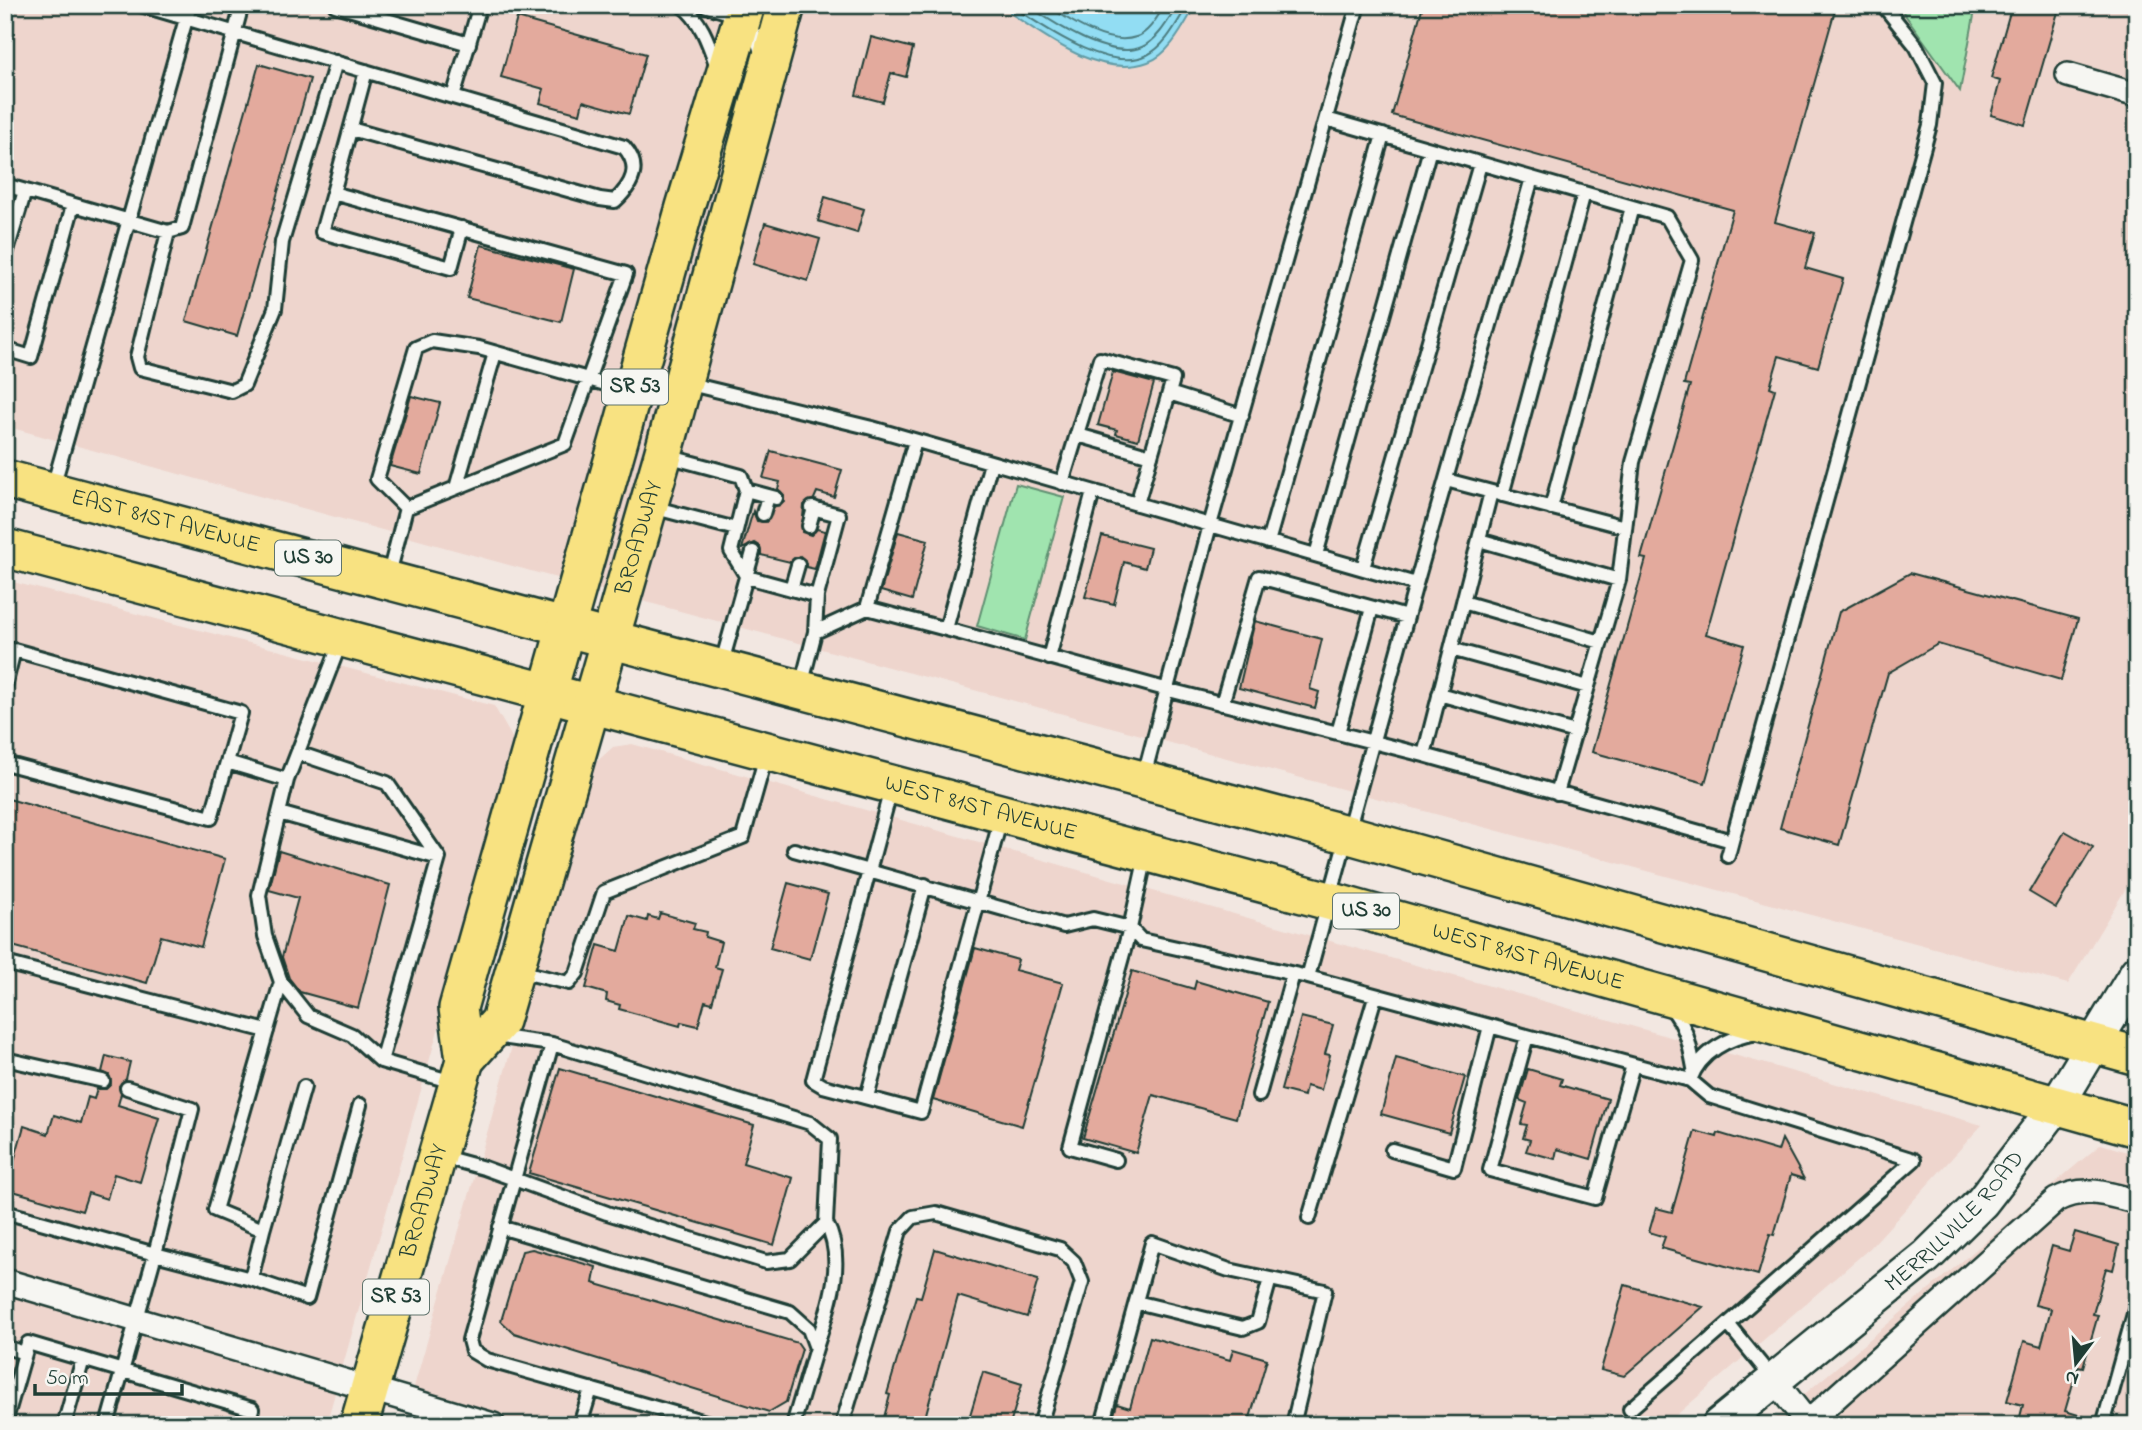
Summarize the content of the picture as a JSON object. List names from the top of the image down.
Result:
{
  "streets": {
    "main road": [
      "SR 53",
      "EAST 81ST AVENUE",
      "BROADWAY",
      "US 30",
      "WEST 81ST AVENUE"
    ],
    "street": ["MERRILLVILLE ROAD"]
  },
  "crossings": [
    ["EAST 81ST AVENUE", "BROADWAY"],
    ["EAST 81ST AVENUE", "US 30"],
    ["BROADWAY", "US 30"],
    ["BROADWAY", "WEST 81ST AVENUE"],
    ["US 30", "WEST 81ST AVENUE"],
    ["US 30", "MERRILLVILLE ROAD"],
    ["WEST 81ST AVENUE", "MERRILLVILLE ROAD"]
  ],
  "scale_bar": "50 m",
  "north": "bottom"
}
